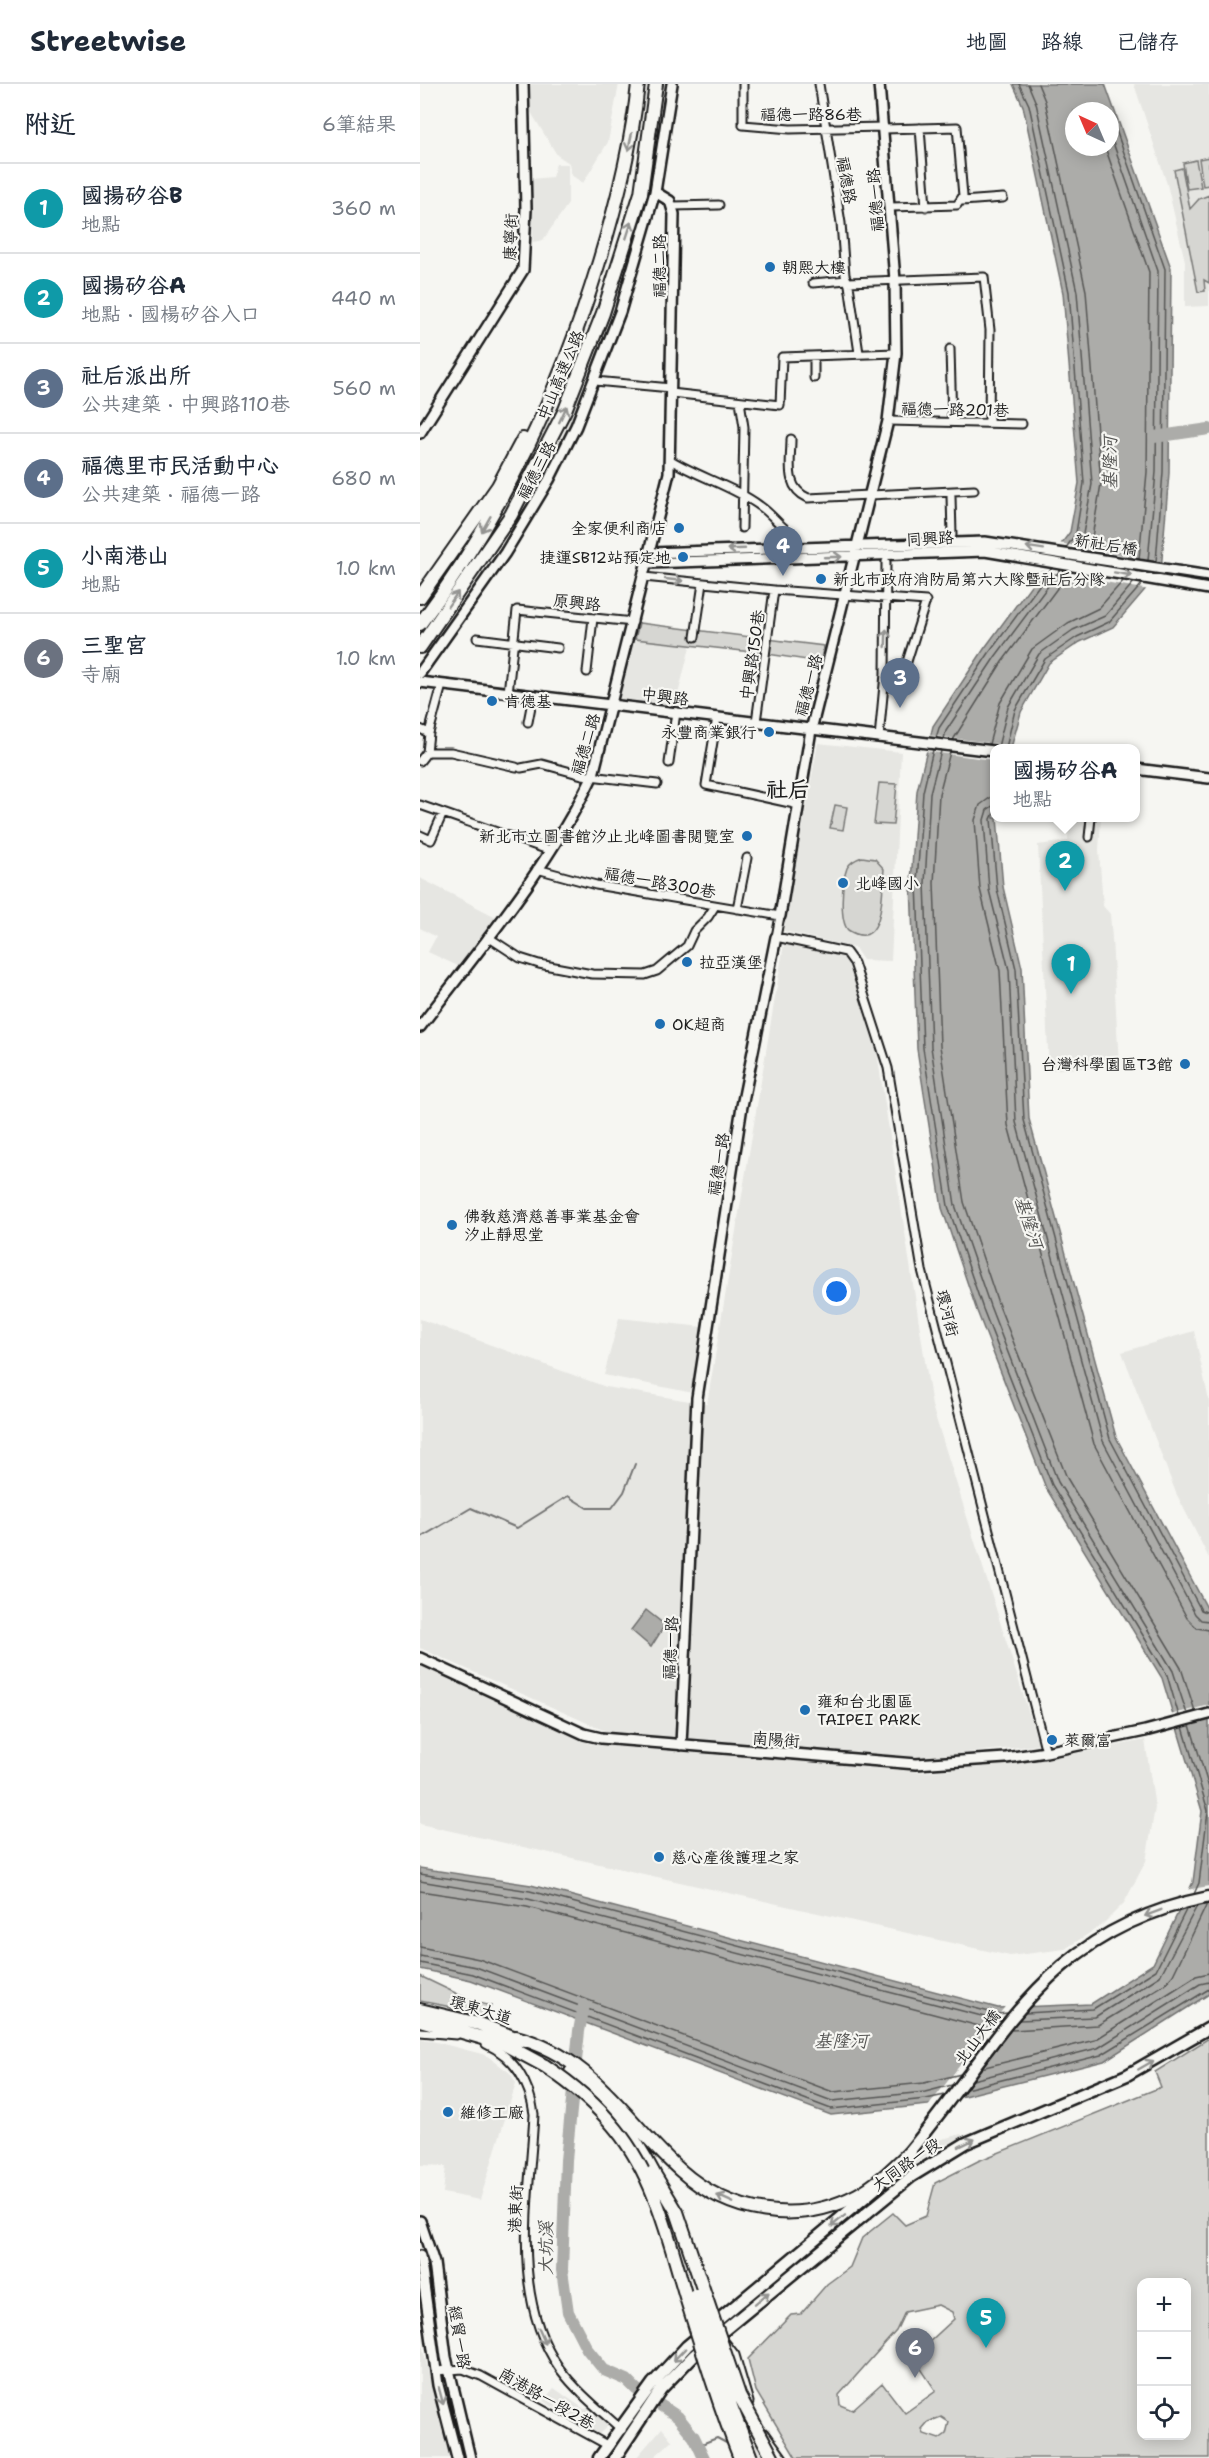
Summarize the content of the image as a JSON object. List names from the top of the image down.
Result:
{
  "streets": {
    "highway": ["中山高速公路", "環東大道"],
    "main road": ["北山大橋", "大同路一段"],
    "street": [
      "福德一路86巷",
      "福德路",
      "福德一路",
      "康寧街",
      "福德二路",
      "福德一路201巷",
      "福德三路",
      "同興路",
      "新社后橋",
      "原興路",
      "中興路150巷",
      "中興路",
      "福德一路300巷",
      "環河街",
      "南陽街",
      "港東街",
      "經貿一路",
      "南港路一段2巷"
    ]
  },
  "crossings": [
    ["福德一路86巷", "福德路"],
    ["福德一路86巷", "福德一路"],
    ["福德一路", "福德一路201巷"],
    ["福德一路", "同興路"],
    ["福德一路", "中興路"],
    ["福德一路", "福德一路300巷"],
    ["福德一路", "環河街"],
    ["福德一路", "南陽街"],
    ["福德二路", "同興路"],
    ["福德二路", "原興路"],
    ["福德二路", "中興路"],
    ["福德二路", "福德一路300巷"],
    ["同興路", "新社后橋"],
    ["中興路150巷", "中興路"],
    ["環河街", "南陽街"],
    ["北山大橋", "大同路一段"],
    ["經貿一路", "南港路一段2巷"]
  ],
  "one_way": [
    "新社后橋",
    "北山大橋",
    "大同路一段",
    "港東街"
  ],
  "districts": ["社后"],
  "water": ["基隆河", "大坑溪"],
  "places": [
    "朝熙大樓",
    "全家便利商店",
    "捷運SB12站預定地",
    "新北市政府消防局第六大隊暨社后分隊",
    "肯德基",
    "永豐商業銀行",
    "新北市立圖書館汐止北峰圖書閱覽室",
    "北峰國小",
    "拉亞漢堡",
    "OK超商",
    "台灣科學園區T3館",
    "佛教慈濟慈善事業基金會 汐止靜思堂",
    "雍和台北園區 TAIPEI PARK",
    "萊爾富",
    "慈心產後護理之家",
    "維修工廠"
  ],
  "north": "top left",
  "page": {
    "header": "Streetwise",
    "nav": ["地圖", "路線", "已儲存"],
    "heading": ["附近", "6筆結果"],
    "list": [
      {
        "mark": "1",
        "name": "國揚矽谷B",
        "note": "地點",
        "value": "360 m"
      },
      {
        "mark": "2",
        "name": "國揚矽谷A",
        "note": "地點 · 國楊矽谷入口",
        "value": "440 m"
      },
      {
        "mark": "3",
        "name": "社后派出所",
        "note": "公共建築 · 中興路110巷",
        "value": "560 m"
      },
      {
        "mark": "4",
        "name": "福德里市民活動中心",
        "note": "公共建築 · 福德一路",
        "value": "680 m"
      },
      {
        "mark": "5",
        "name": "小南港山",
        "note": "地點",
        "value": "1.0 km"
      },
      {
        "mark": "6",
        "name": "三聖宮",
        "note": "寺廟",
        "value": "1.0 km"
      }
    ],
    "pins": [
      "4",
      "3",
      "2",
      "1",
      "5",
      "6"
    ],
    "popup": ["國揚矽谷A", "地點"],
    "map_buttons": ["+", "−"]
  }
}
